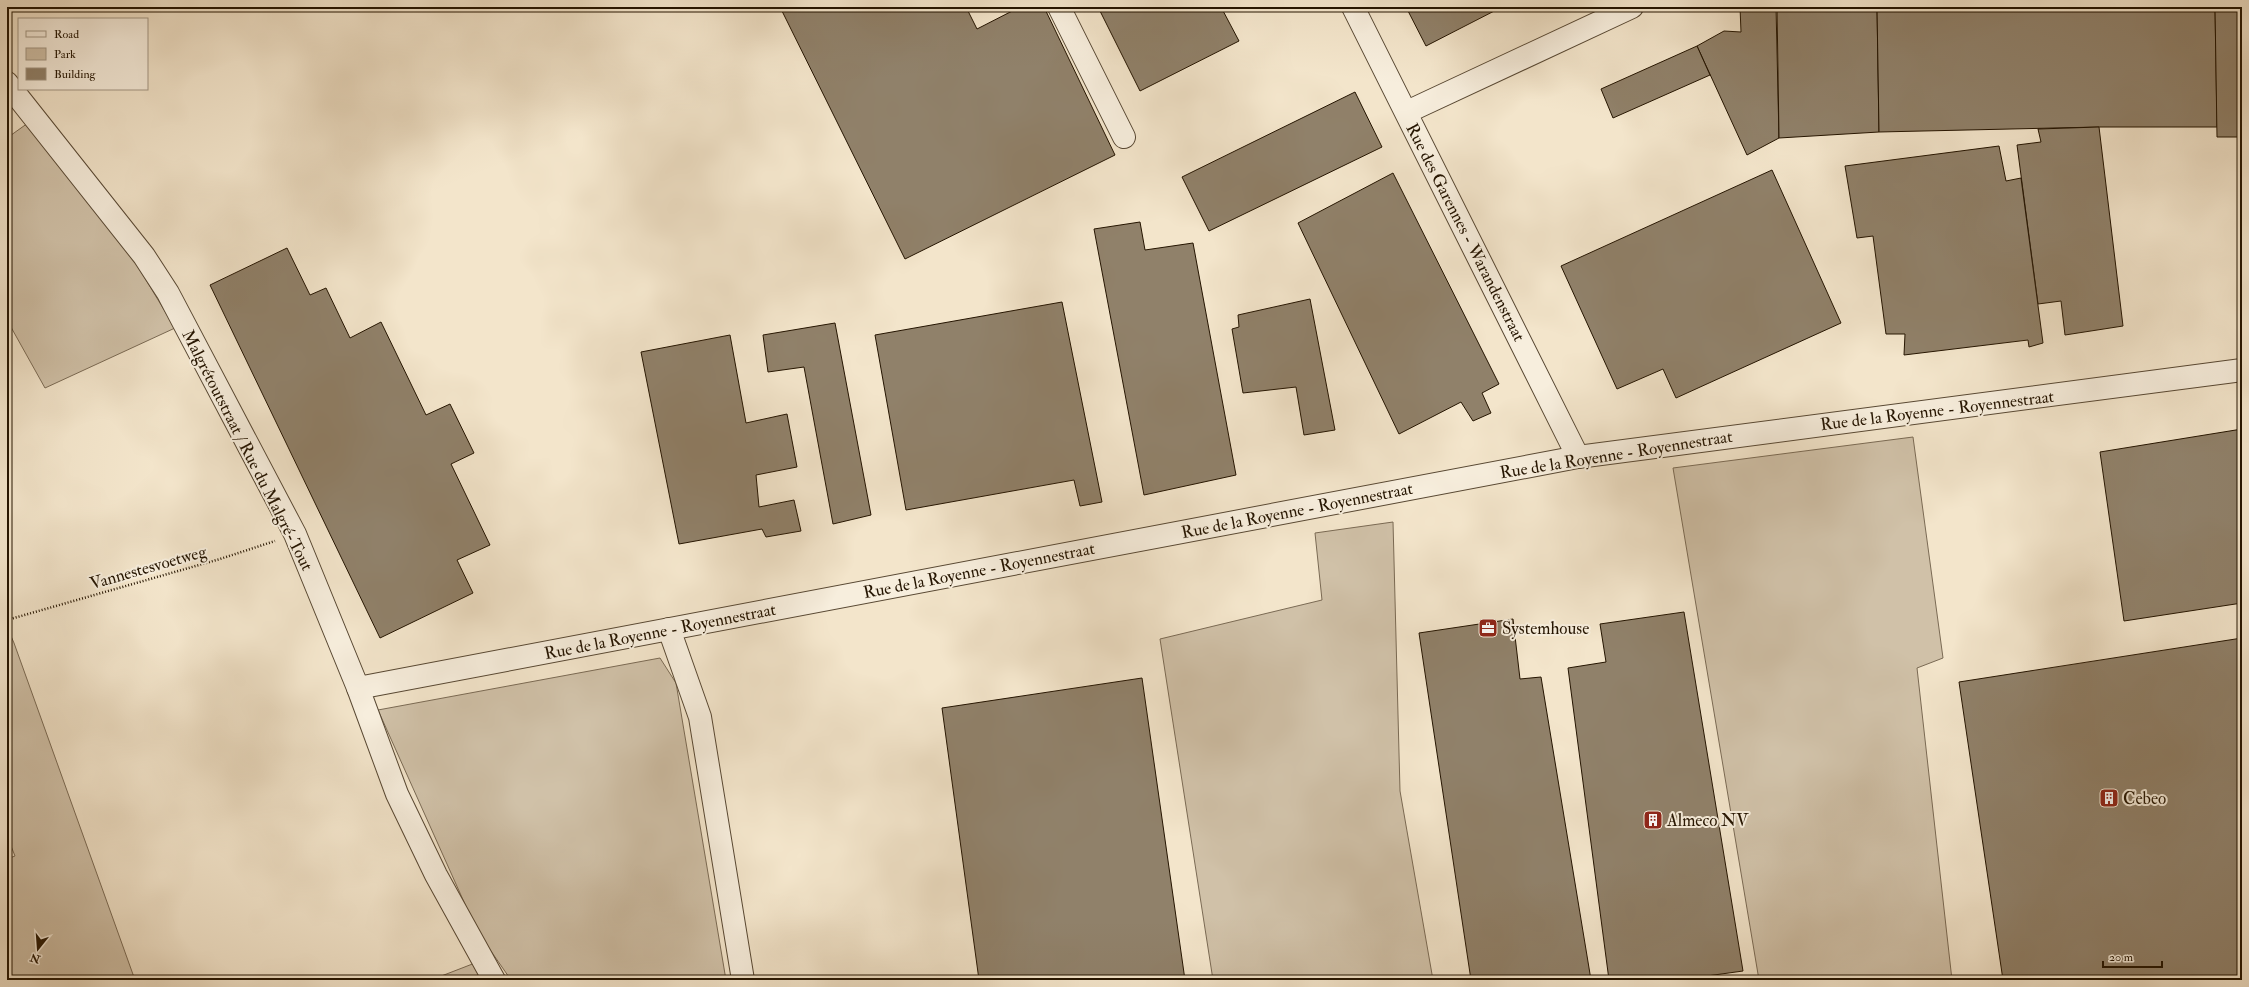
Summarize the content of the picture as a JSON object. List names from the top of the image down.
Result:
{
  "streets": {
    "lane": ["Rue des Garennes - Warandenstraat", "Rue de la Royenne - Royennestraat", "Malgrétoutstraat / Rue du Malgré-Tout"],
    "path": ["Vannestesvoetweg"]
  },
  "crossings": [
    ["Rue des Garennes - Warandenstraat", "Rue de la Royenne - Royennestraat"],
    ["Rue de la Royenne - Royennestraat", "Malgrétoutstraat / Rue du Malgré-Tout"],
    ["Malgrétoutstraat / Rue du Malgré-Tout", "Vannestesvoetweg"]
  ],
  "places": {
    "office": ["Systemhouse"],
    "building": ["Cebeo", "Almeco NV"]
  },
  "legend": ["Road", "Park", "Building"],
  "scale_bar": "20 m",
  "north": "bottom"
}
